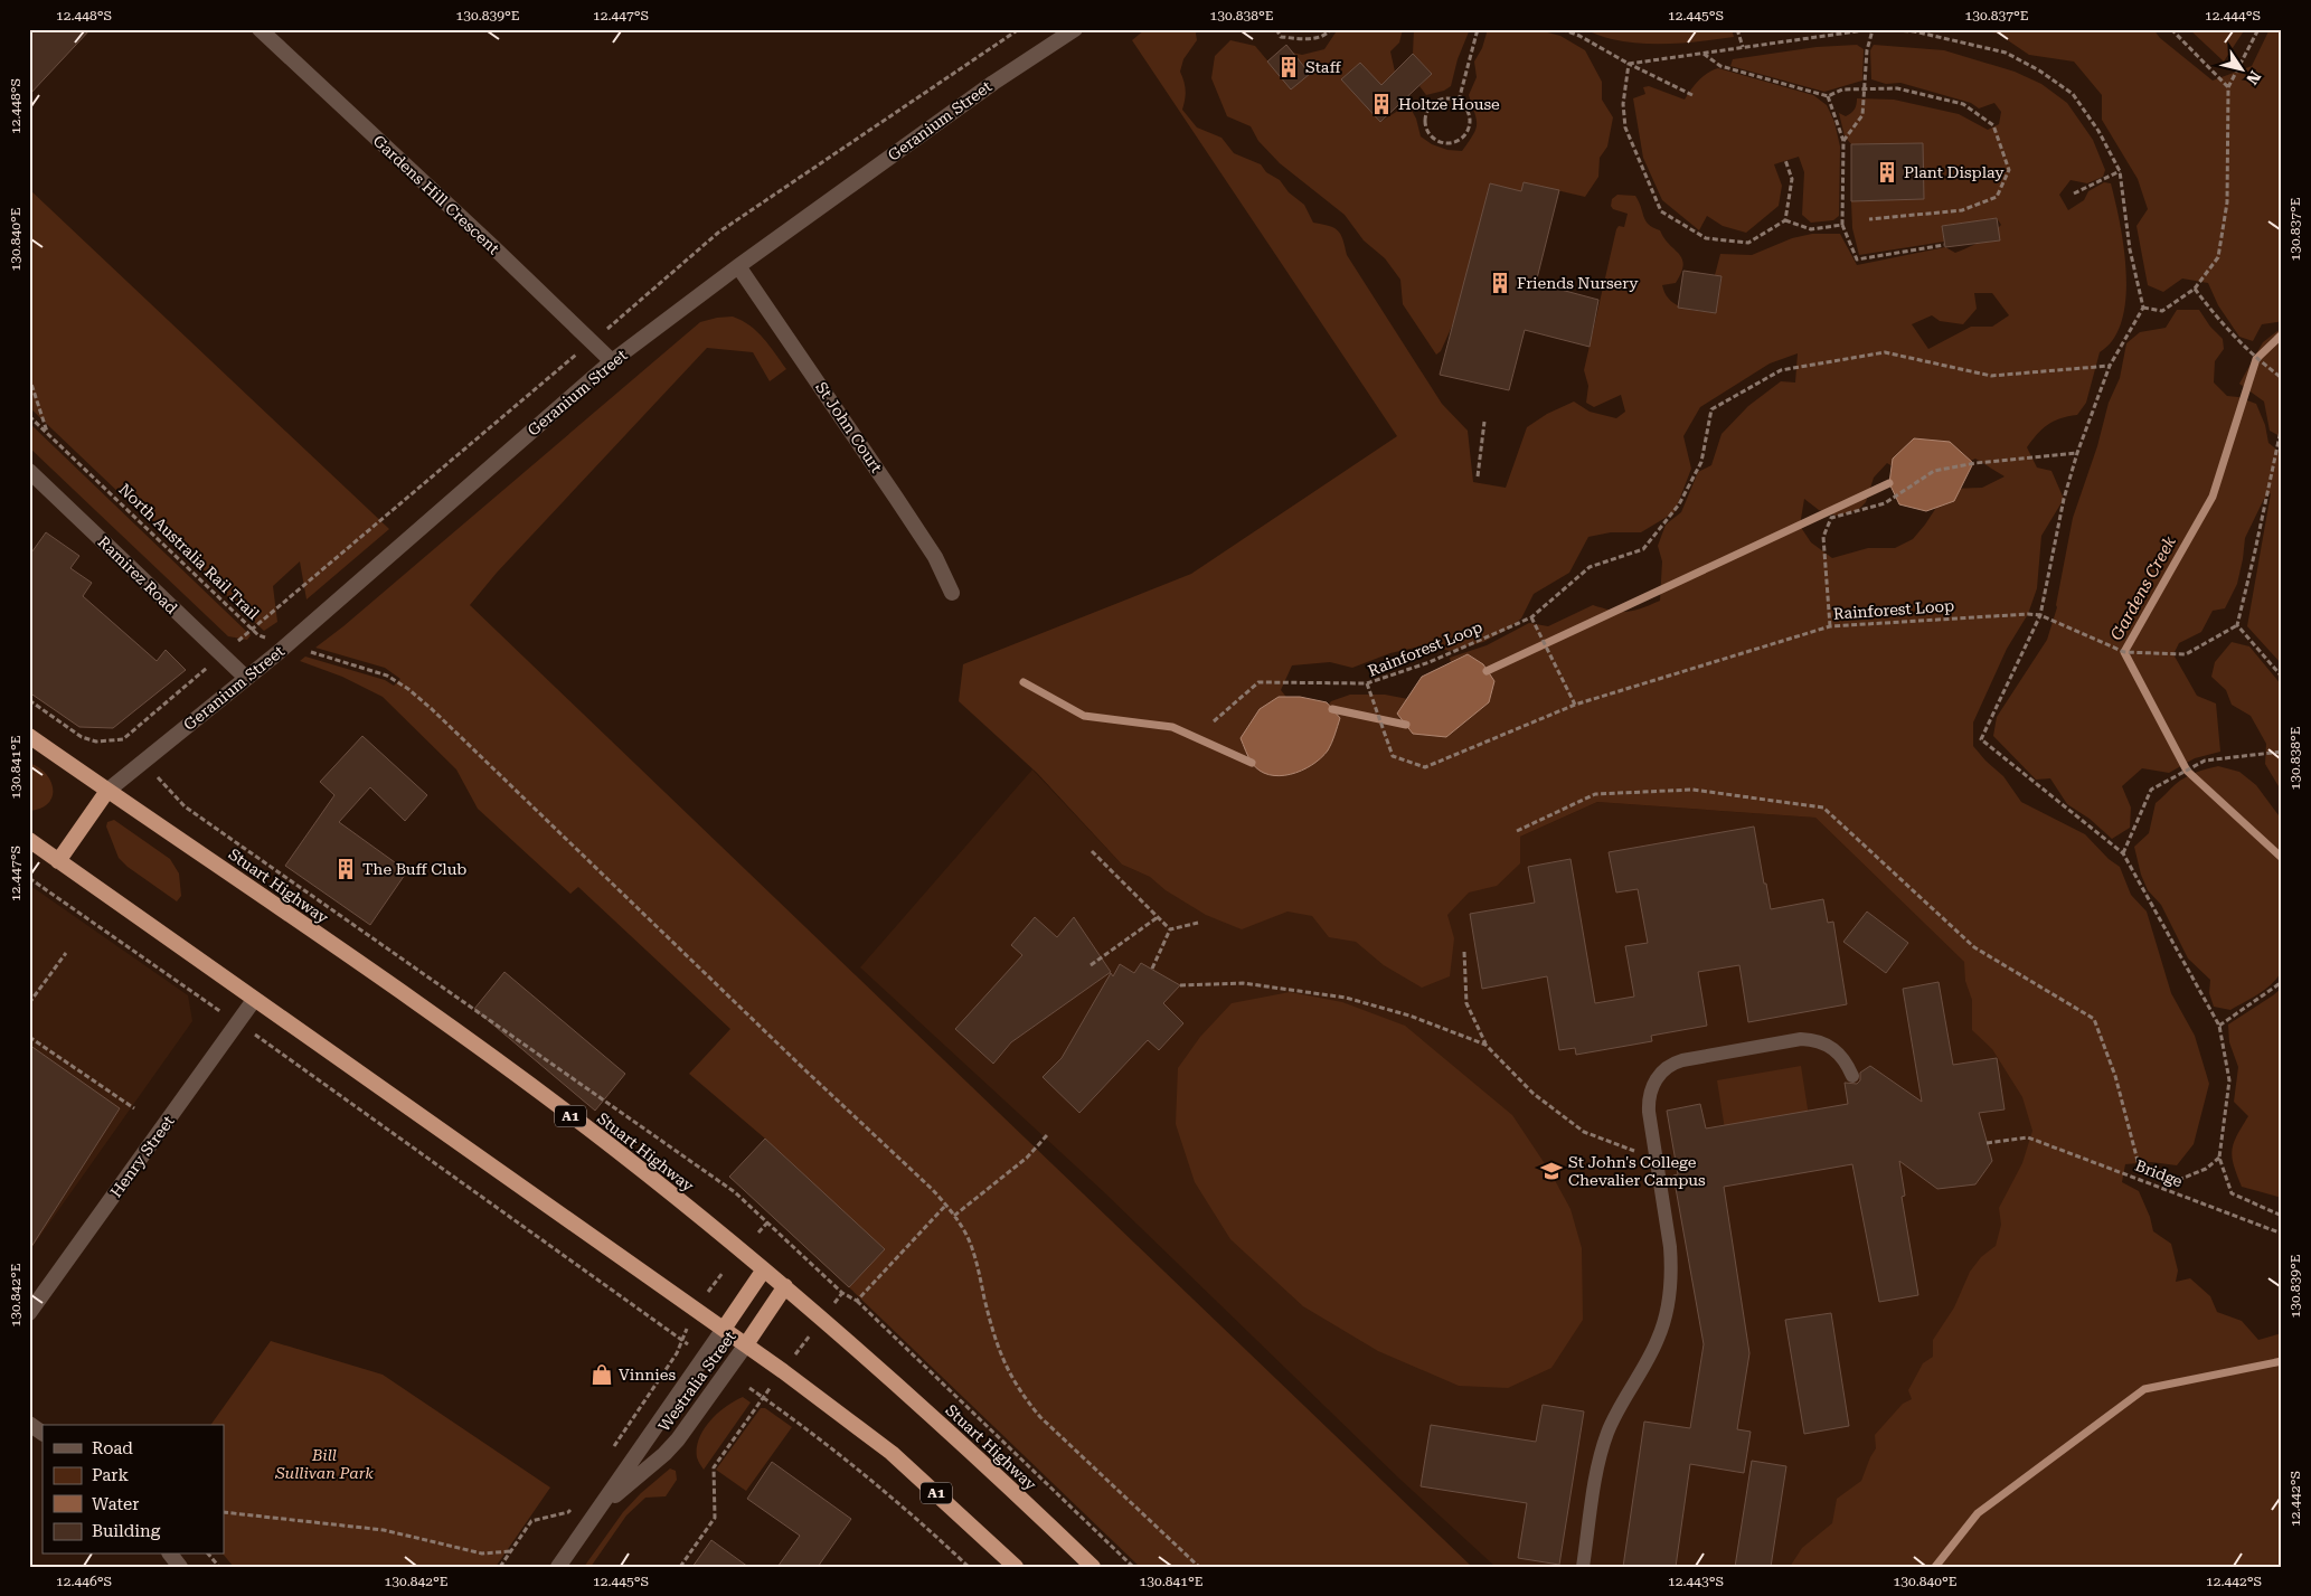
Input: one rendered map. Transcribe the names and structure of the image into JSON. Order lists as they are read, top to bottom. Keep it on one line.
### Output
{"streets":{"highway":["Stuart Highway","A1","Westralia Street"],"street":["Geranium Street","Gardens Hill Crescent","St John Court","Ramirez Road","Henry Street"],"path":["North Australia Rail Trail","Rainforest Loop","Bridge"]},"crossings":[["Geranium Street","Gardens Hill Crescent"],["Geranium Street","St John Court"],["Geranium Street","North Australia Rail Trail"],["Geranium Street","Ramirez Road"],["Geranium Street","Stuart Highway"],["Stuart Highway","Westralia Street"],["A1","Henry Street"],["A1","Westralia Street"]],"water":["Gardens Creek"],"parks":["Bill Sullivan Park"],"places":{"building":["Staff","Holtze House","Plant Display","Friends Nursery","The Buff Club"],"school or university":["St John's College Chevalier Campus"],"shop":["Vinnies"]},"legend":["Road","Park","Water","Building"],"north":"bottom right","coordinates":["12.448°S","130.839°E","12.447°S","130.838°E","12.445°S","130.837°E","12.444°S","130.840°E","130.841°E","130.842°E","12.442°S","12.446°S","12.443°S"]}
